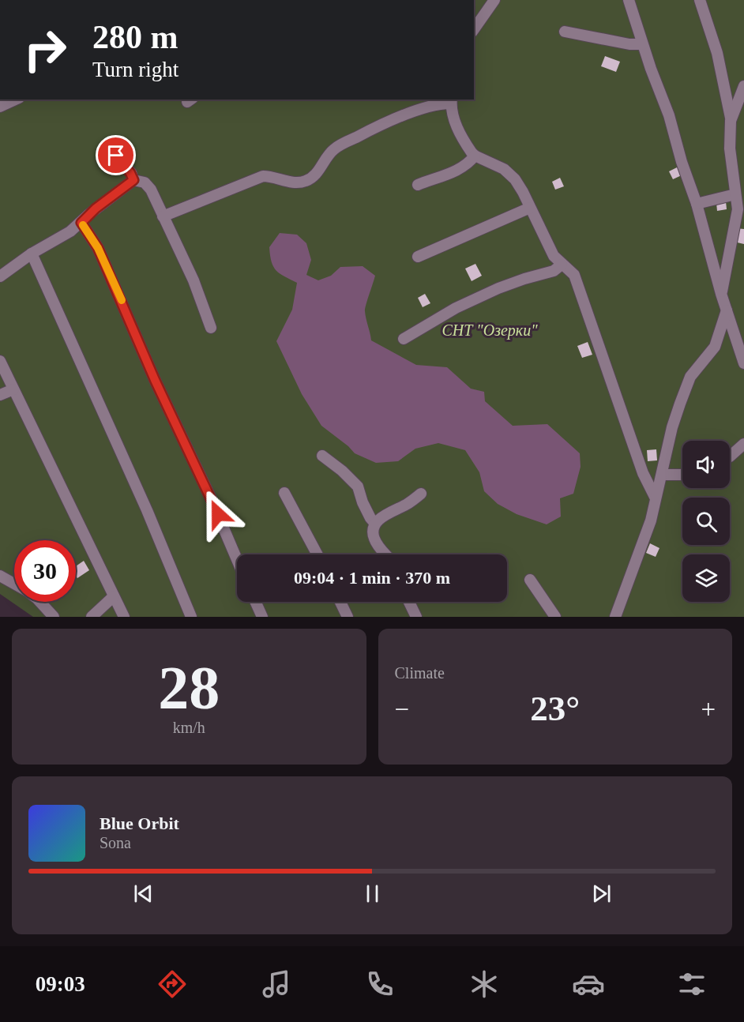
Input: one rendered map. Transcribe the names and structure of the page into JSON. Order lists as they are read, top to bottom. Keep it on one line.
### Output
{"parks":["СНТ \"Озерки\""],"page":{"turn":["280 m","Turn right"],"limit":"30","trip":"09:04 · 1 min · 370 m","tile":[["28","km/h"],"Climate"],"heat":["−","23°","+"],"song":["Blue Orbit","Sona"],"tabs":"09:03"}}
